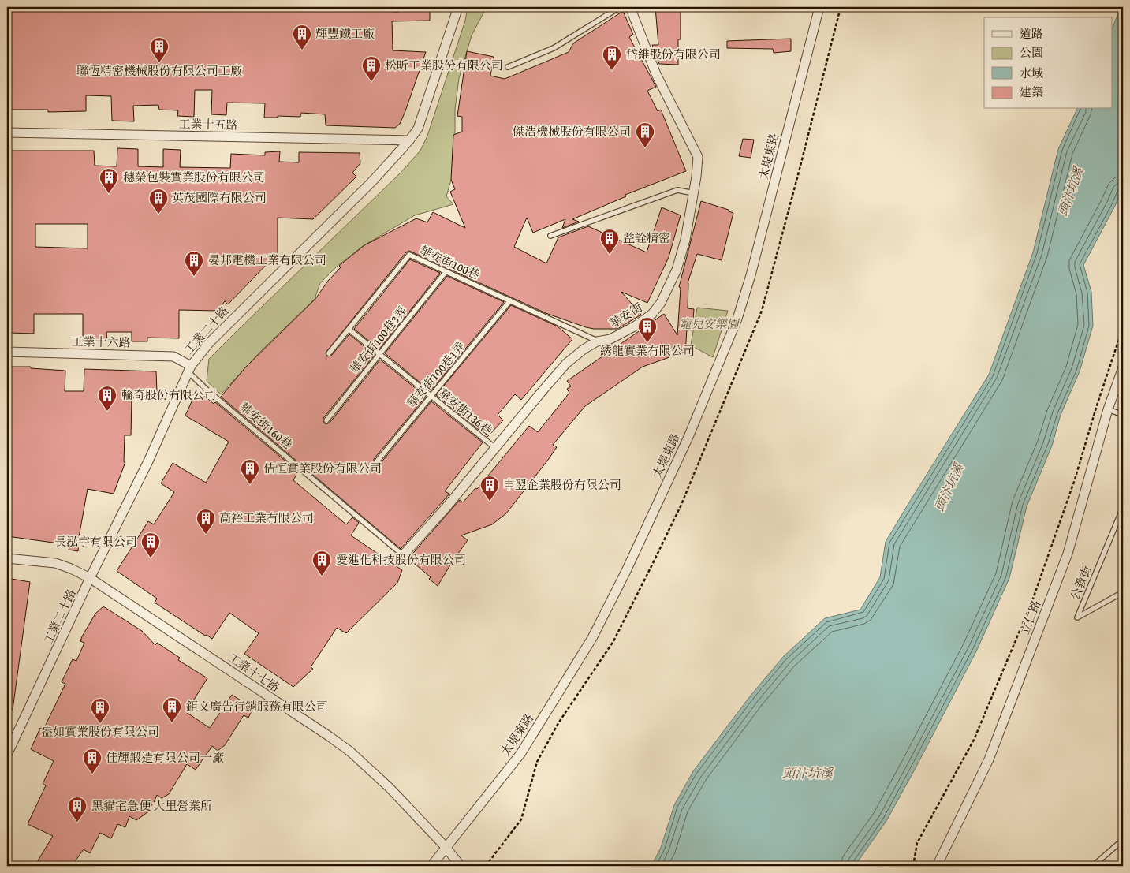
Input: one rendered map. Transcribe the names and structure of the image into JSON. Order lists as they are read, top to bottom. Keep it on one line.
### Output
{"streets":{"street":["工業十五路","太堤東路","華安街","工業二十路","工業十六路","立仁路","工業十七路"],"lane":["華安街100巷","華安街100巷3弄","華安街100巷1弄","華安街136巷","華安街160巷","公教街"]},"crossings":[["工業十五路","工業二十路"],["太堤東路","工業十七路"],["華安街100巷","華安街"],["華安街100巷","華安街100巷3弄"],["華安街100巷","華安街100巷1弄"],["華安街100巷","華安街136巷"],["華安街","華安街136巷"],["華安街","華安街160巷"],["工業二十路","工業十六路"],["工業二十路","華安街160巷"],["工業二十路","工業十七路"],["華安街100巷3弄","華安街136巷"],["工業十六路","華安街160巷"],["華安街100巷1弄","華安街136巷"]],"water":["頭汴坑溪"],"parks":["寵兒安樂園"],"places":{"building":["輝豐鐵工廠","聯恆精密機械股份有限公司工廠","岱維股份有限公司","松昕工業股份有限公司","傑浩機械股份有限公司","穗榮包裝實業股份有限公司","英茂國際有限公司","益詮精密","晏邦電機工業有限公司","綉龍實業有限公司","輪奇股份有限公司","佶恒實業股份有限公司","申翌企業股份有限公司","高裕工業有限公司","長泓宇有限公司","愛進化科技股份有限公司","鉅文廣告行銷服務有限公司","盎如實業股份有限公司","佳輝鍛造有限公司一廠","黑貓宅急便 大里營業所"]},"legend":["道路","公園","水域","建築"]}
